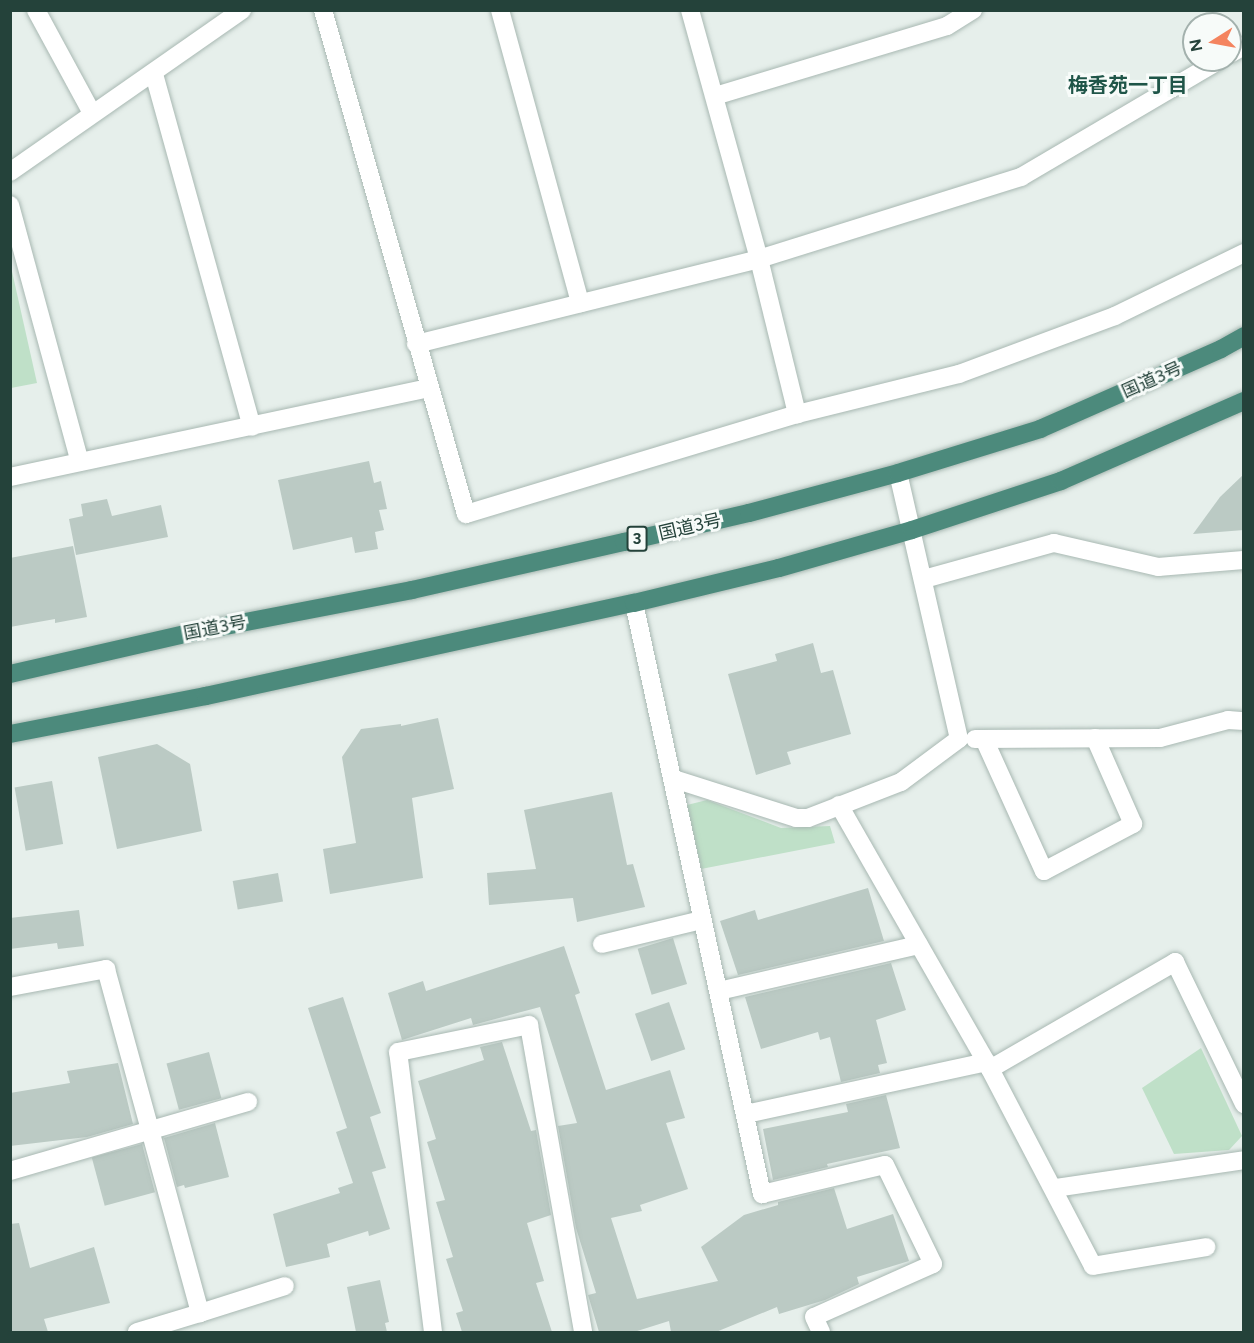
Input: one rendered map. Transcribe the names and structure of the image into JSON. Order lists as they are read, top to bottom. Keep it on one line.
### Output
{"streets":{"highway":["国道3号","3"]},"districts":["梅香苑一丁目"],"north":"left"}
